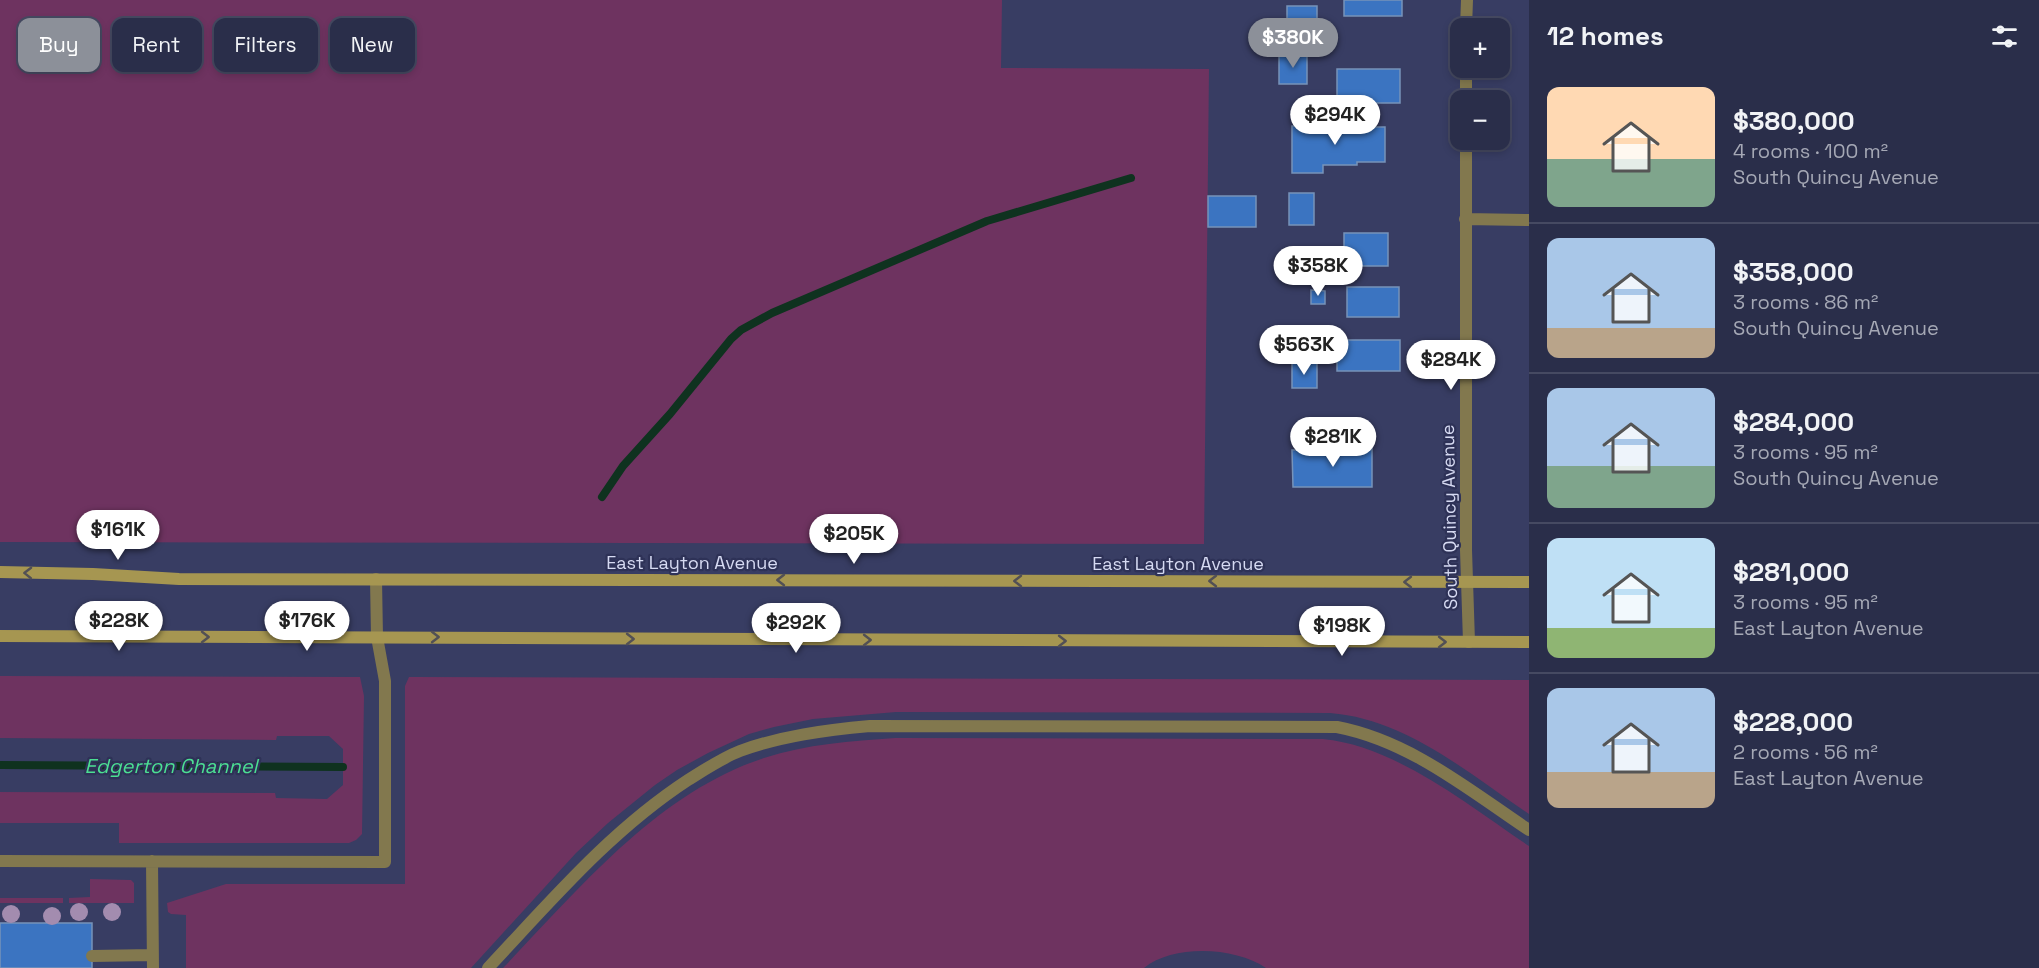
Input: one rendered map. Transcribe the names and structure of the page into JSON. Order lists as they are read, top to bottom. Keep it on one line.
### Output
{"streets":{"main road":["East Layton Avenue"],"street":["South Quincy Avenue"]},"crossings":[["South Quincy Avenue","East Layton Avenue"]],"water":["Edgerton Channel"],"page":{"heading":"12 homes","map_buttons":["+","−"],"price":["$380K","$294K","$358K","$563K","$284K","$281K","$161K","$205K","$228K","$176K","$292K","$198K"],"chip":["Buy","Rent","Filters","New"],"list":[{"name":"$380,000","note":"4 rooms · 100 m² · South Quincy Avenue"},{"name":"$358,000","note":"3 rooms · 86 m² · South Quincy Avenue"},{"name":"$284,000","note":"3 rooms · 95 m² · South Quincy Avenue"},{"name":"$281,000","note":"3 rooms · 95 m² · East Layton Avenue"},{"name":"$228,000","note":"2 rooms · 56 m² · East Layton Avenue"}]}}
